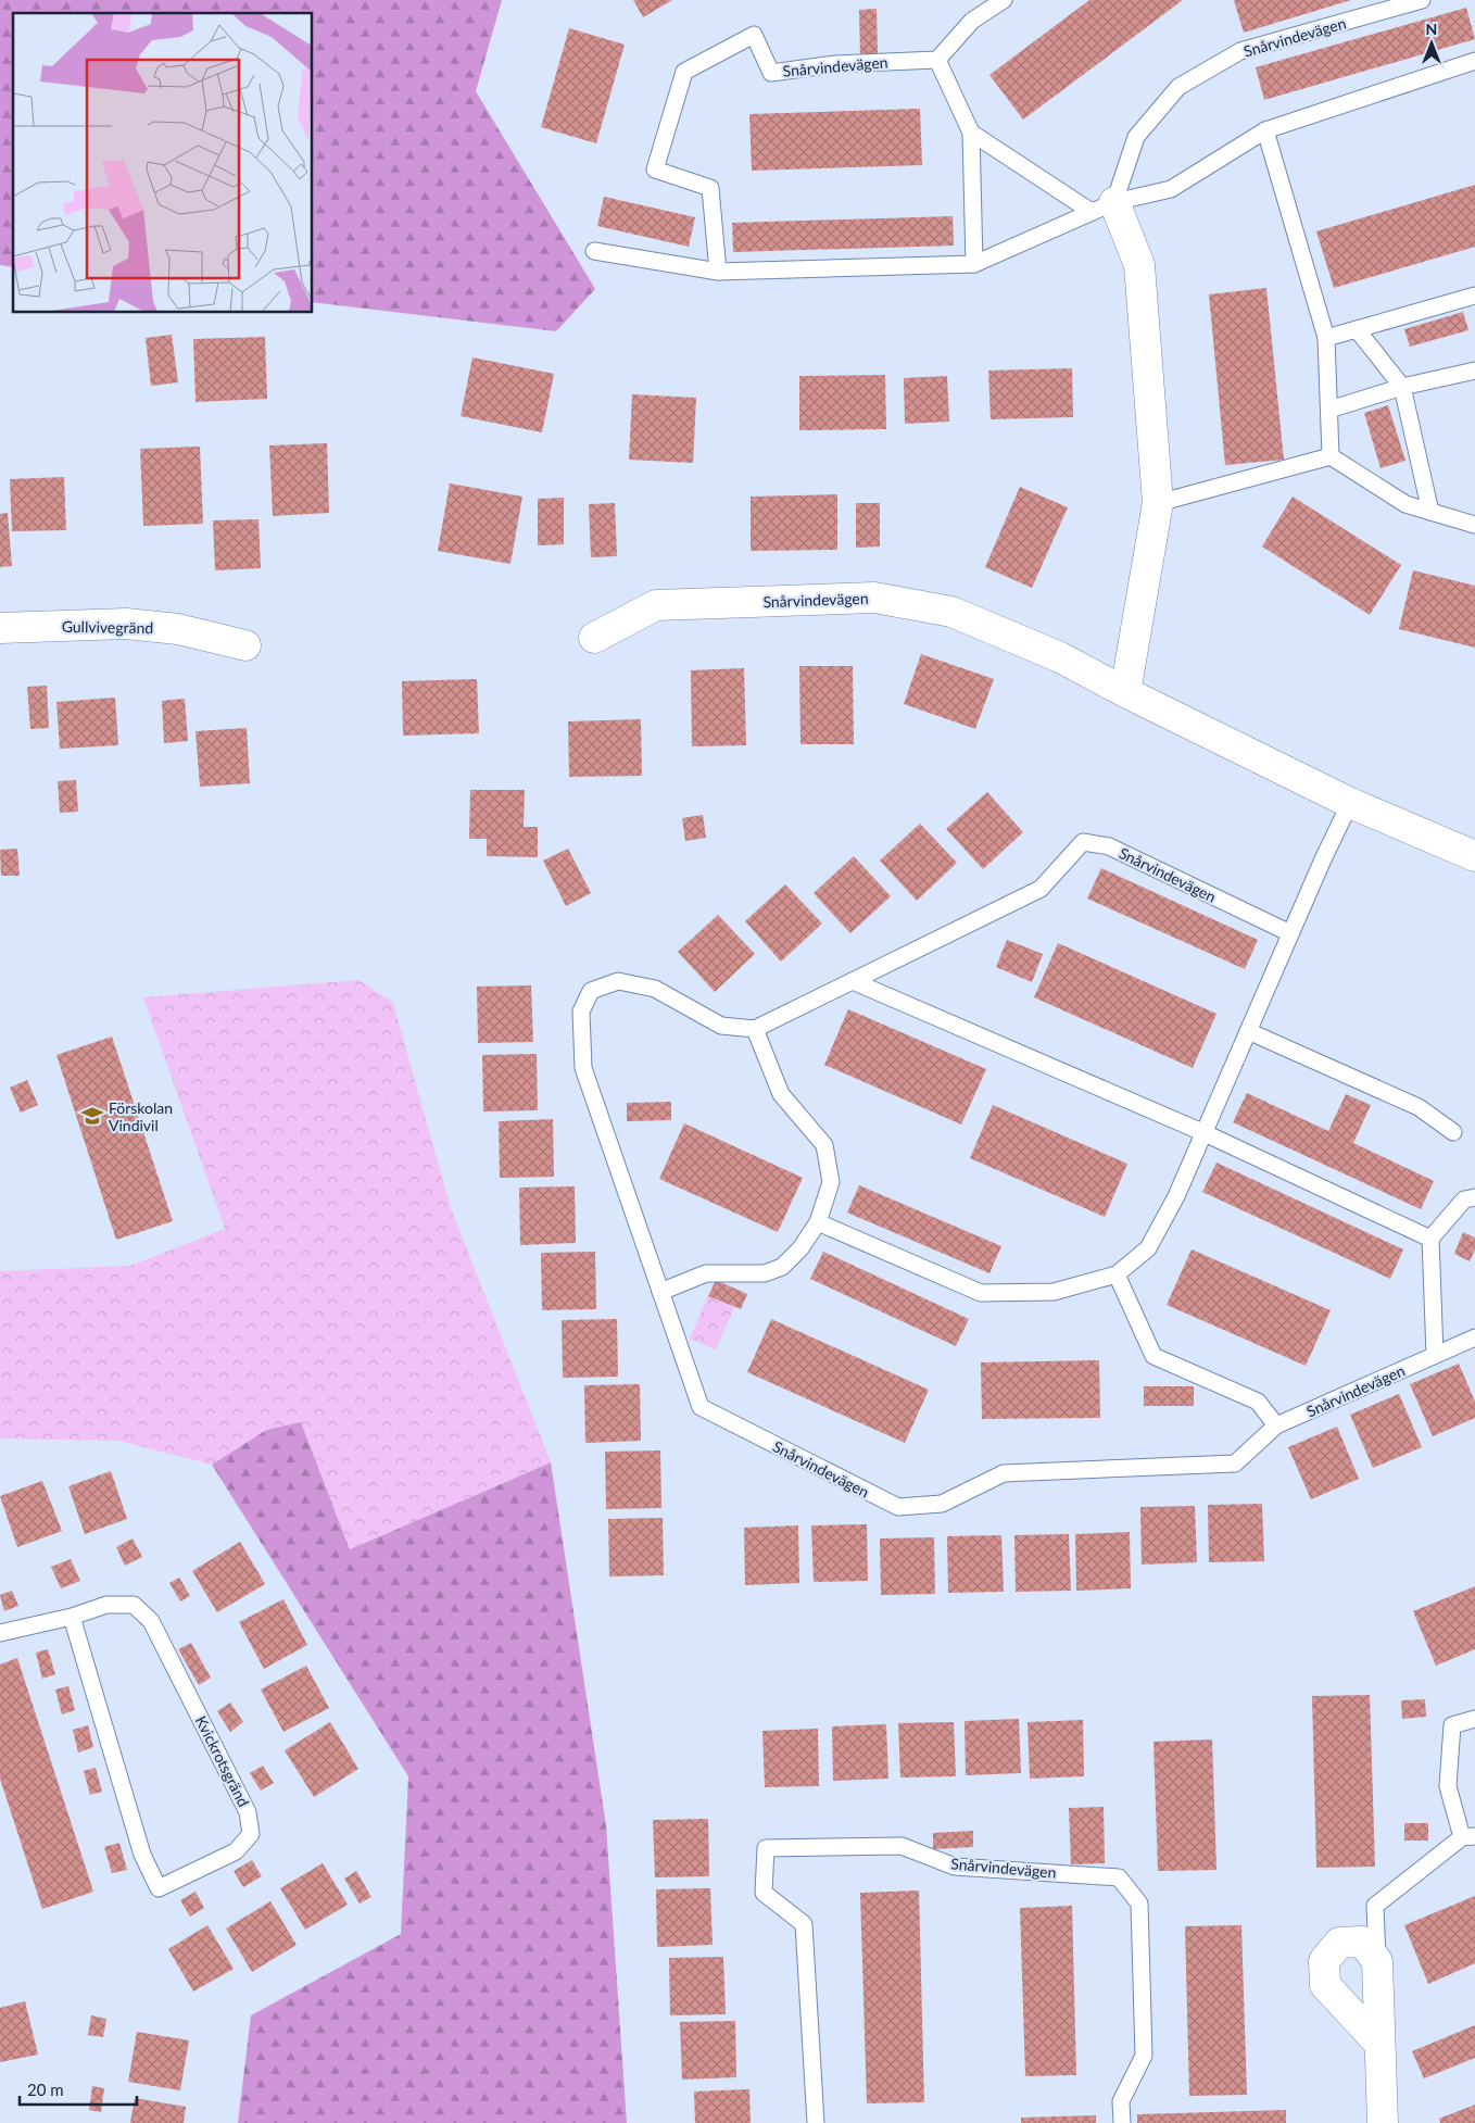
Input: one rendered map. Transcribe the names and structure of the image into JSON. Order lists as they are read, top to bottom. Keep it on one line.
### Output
{"streets":{"street":["Snårvindevägen","Gullvivegränd"],"lane":["Kvickrotsgränd"]},"places":{"school or university":["Förskolan Vindivil"]},"scale_bar":"20 m","north":"top"}
